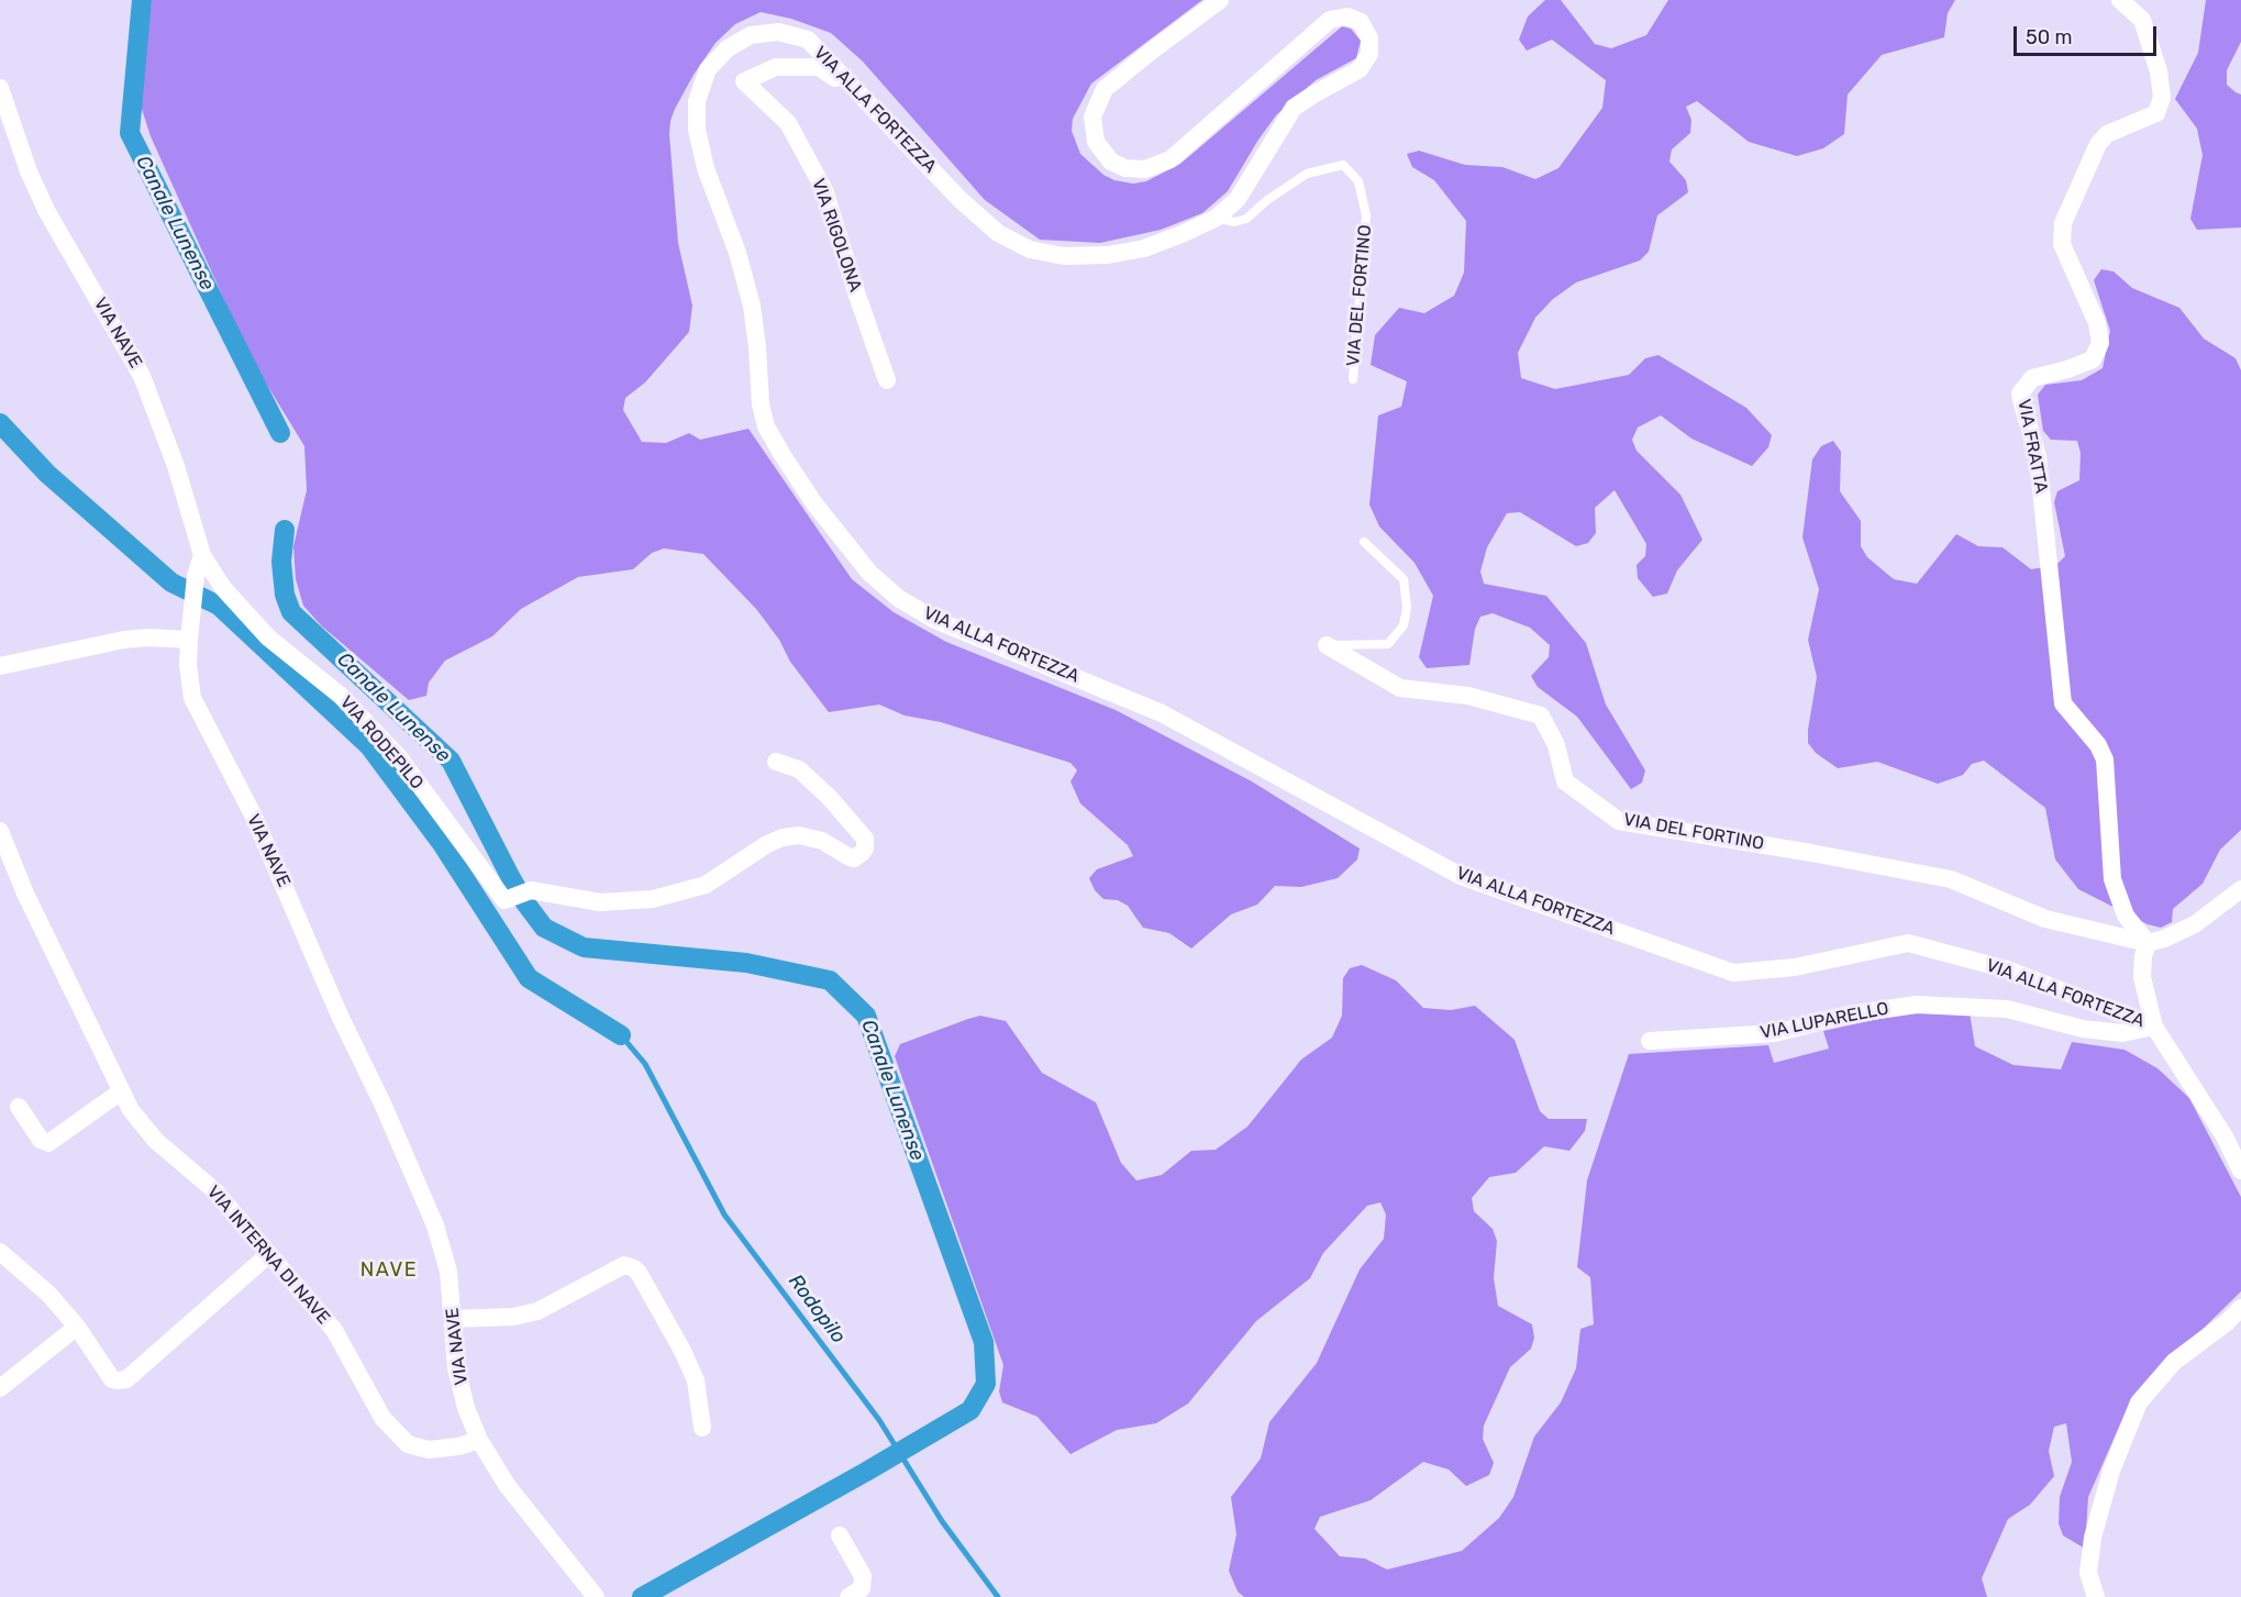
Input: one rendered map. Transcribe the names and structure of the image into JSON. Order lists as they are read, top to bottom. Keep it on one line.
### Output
{"streets":{"street":["VIA ALLA FORTEZZA","VIA RIGOLONA","VIA DEL FORTINO","VIA NAVE","VIA FRATTA","VIA RODEPILO","VIA LUPARELLO","VIA INTERNA DI NAVE"]},"crossings":[["VIA ALLA FORTEZZA","VIA RIGOLONA"],["VIA ALLA FORTEZZA","VIA DEL FORTINO"],["VIA ALLA FORTEZZA","VIA LUPARELLO"],["VIA DEL FORTINO","VIA FRATTA"],["VIA NAVE","VIA RODEPILO"],["VIA NAVE","VIA INTERNA DI NAVE"]],"districts":["NAVE"],"water":["Canale Lunense","Rodopilo"],"scale_bar":"50 m"}
